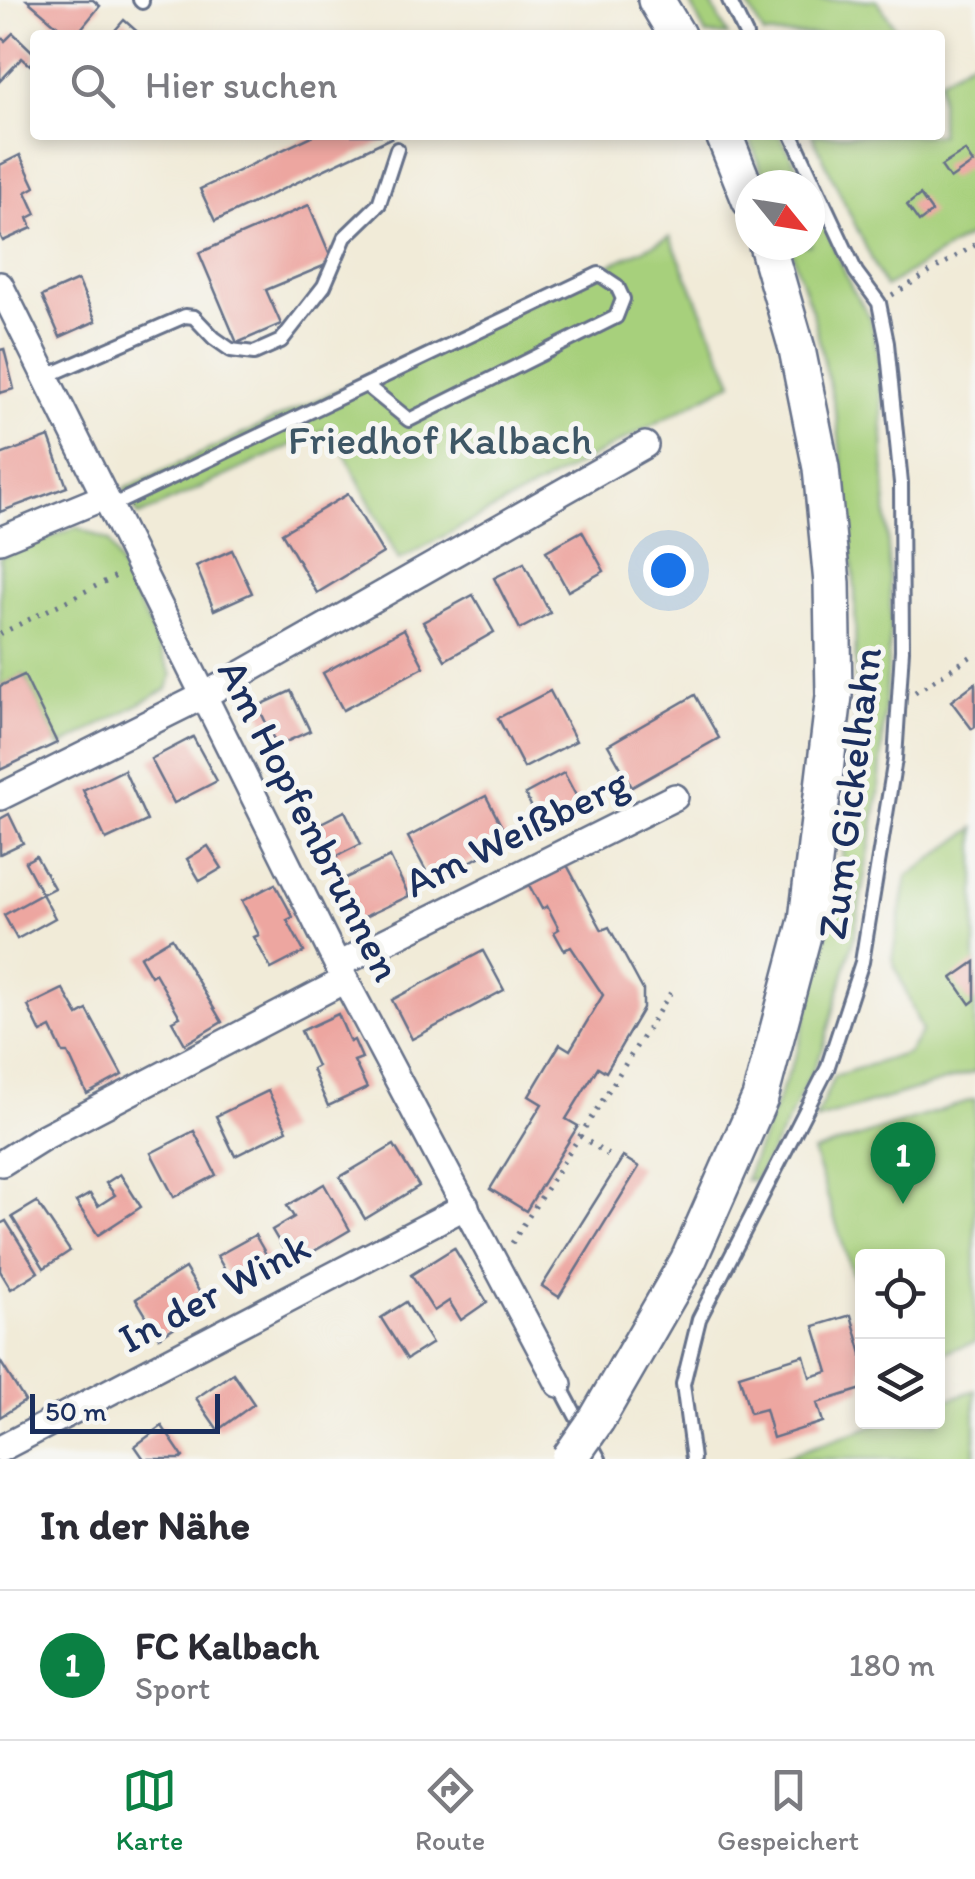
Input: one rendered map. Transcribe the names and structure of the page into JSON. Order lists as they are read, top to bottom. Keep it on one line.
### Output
{"streets":{"street":["Am Hopfenbrunnen","Am Weißberg","In der Wink"],"lane":["Zum Gickelhahn"]},"crossings":[["Am Hopfenbrunnen","Am Weißberg"],["Am Hopfenbrunnen","In der Wink"]],"parks":["Friedhof Kalbach"],"scale_bar":"50 m","north":"bottom right","page":{"search":"Hier suchen","pins":"1","scale":"50 m","heading":"In der Nähe","list":[{"mark":"1","name":"FC Kalbach","note":"Sport","value":"180 m"}],"nav":["Karte","Route","Gespeichert"]}}
